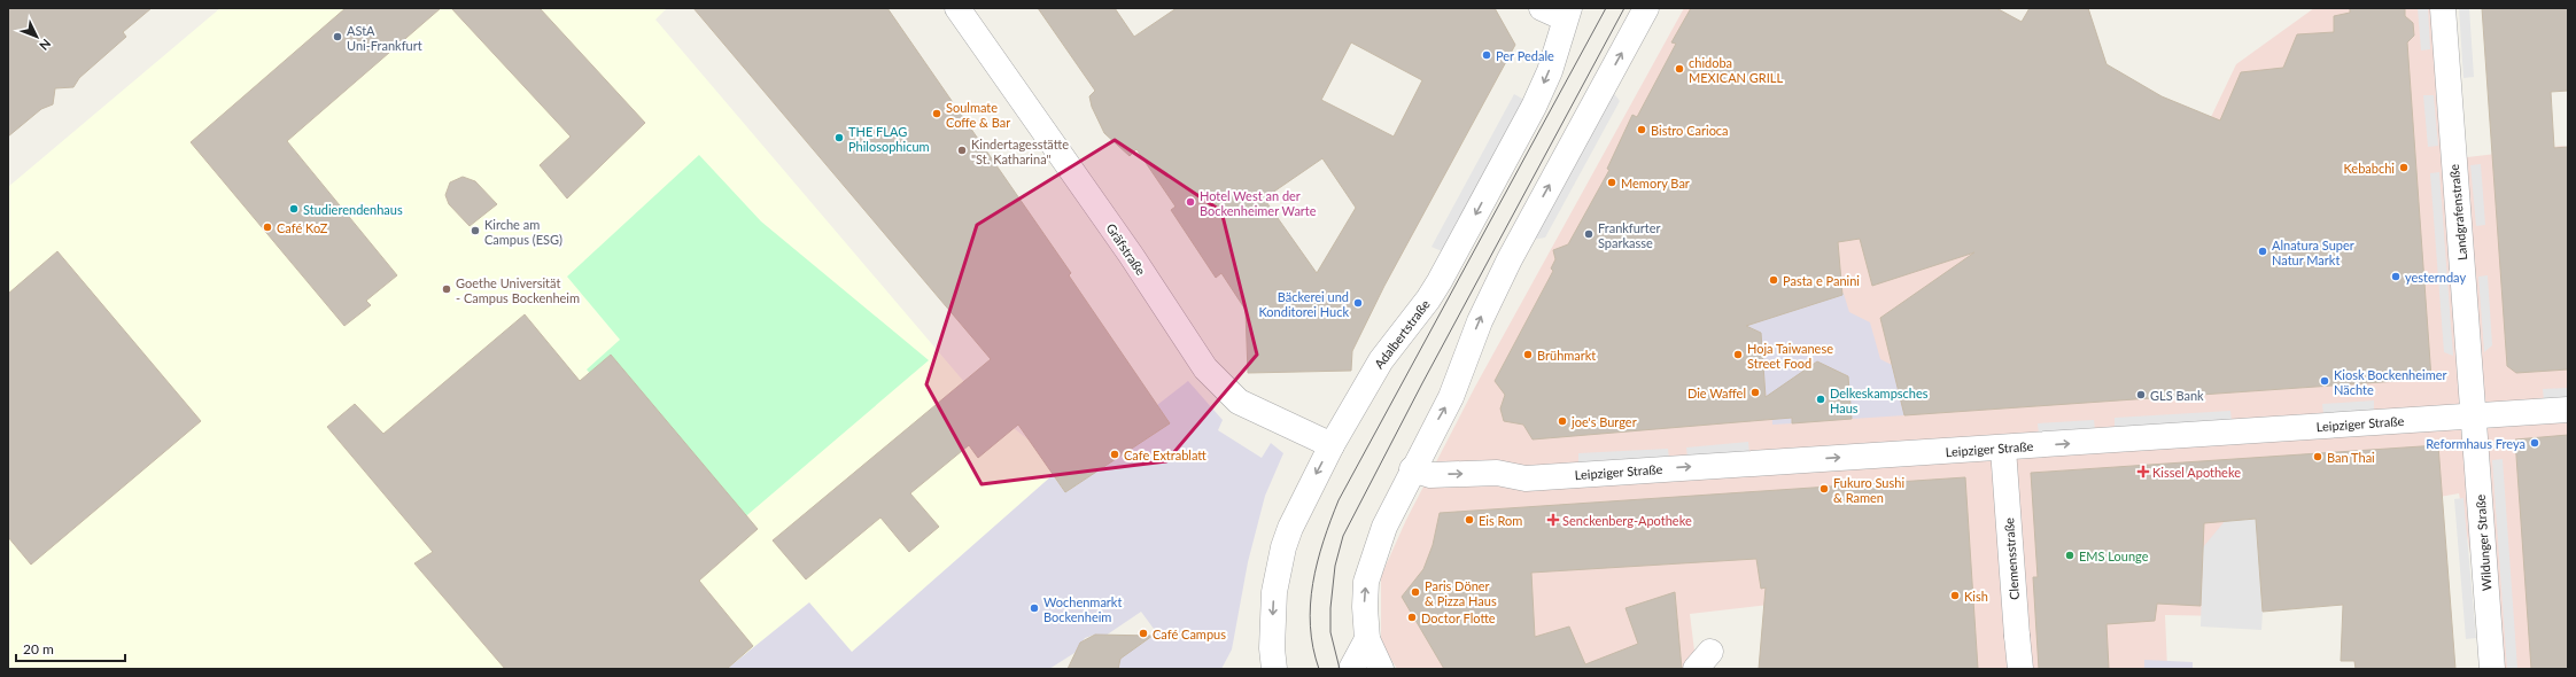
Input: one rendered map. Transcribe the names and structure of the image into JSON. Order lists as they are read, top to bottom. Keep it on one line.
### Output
{"streets":{"street":["Landgrafenstraße","Gräfstraße","Adalbertstraße","Leipziger Straße","Wildunger Straße","Clemensstraße"]},"crossings":[["Landgrafenstraße","Leipziger Straße"],["Landgrafenstraße","Wildunger Straße"],["Gräfstraße","Adalbertstraße"],["Leipziger Straße","Wildunger Straße"],["Leipziger Straße","Clemensstraße"]],"one_way":["Leipziger Straße"],"places":{"other":["AStA Uni-Frankfurt","Per Pedale","chidoba MEXICAN GRILL","Soulmate Coffe & Bar","Bistro Carioca","THE FLAG Philosophicum","Kindertagesstätte \"St. Katharina\"","Kebabchi","Memory Bar","Hotel West an der Bockenheimer Warte","Studierendenhaus","Café KoZ","Kirche am Campus (ESG)","Frankfurter Sparkasse","Alnatura Super Natur Markt","yesternday","Pasta e Panini","Goethe Universität - Campus Bockenheim","Bäckerei und Konditorei Huck","Brühmarkt","Hoja Taiwanese Street Food","Kiosk Bockenheimer Nächte","Die Waffel","GLS Bank","Delkeskampsches Haus","joe's Burger","Reformhaus Freya","Cafe Extrablatt","Ban Thai","Fukuro Sushi & Ramen","Eis Rom","EMS Lounge","Paris Döner & Pizza Haus","Kish","Wochenmarkt Bockenheim","Doctor Flotte","Café Campus"],"health":["Kissel Apotheke","Senckenberg-Apotheke"]},"scale_bar":"20 m","north":"bottom right"}
